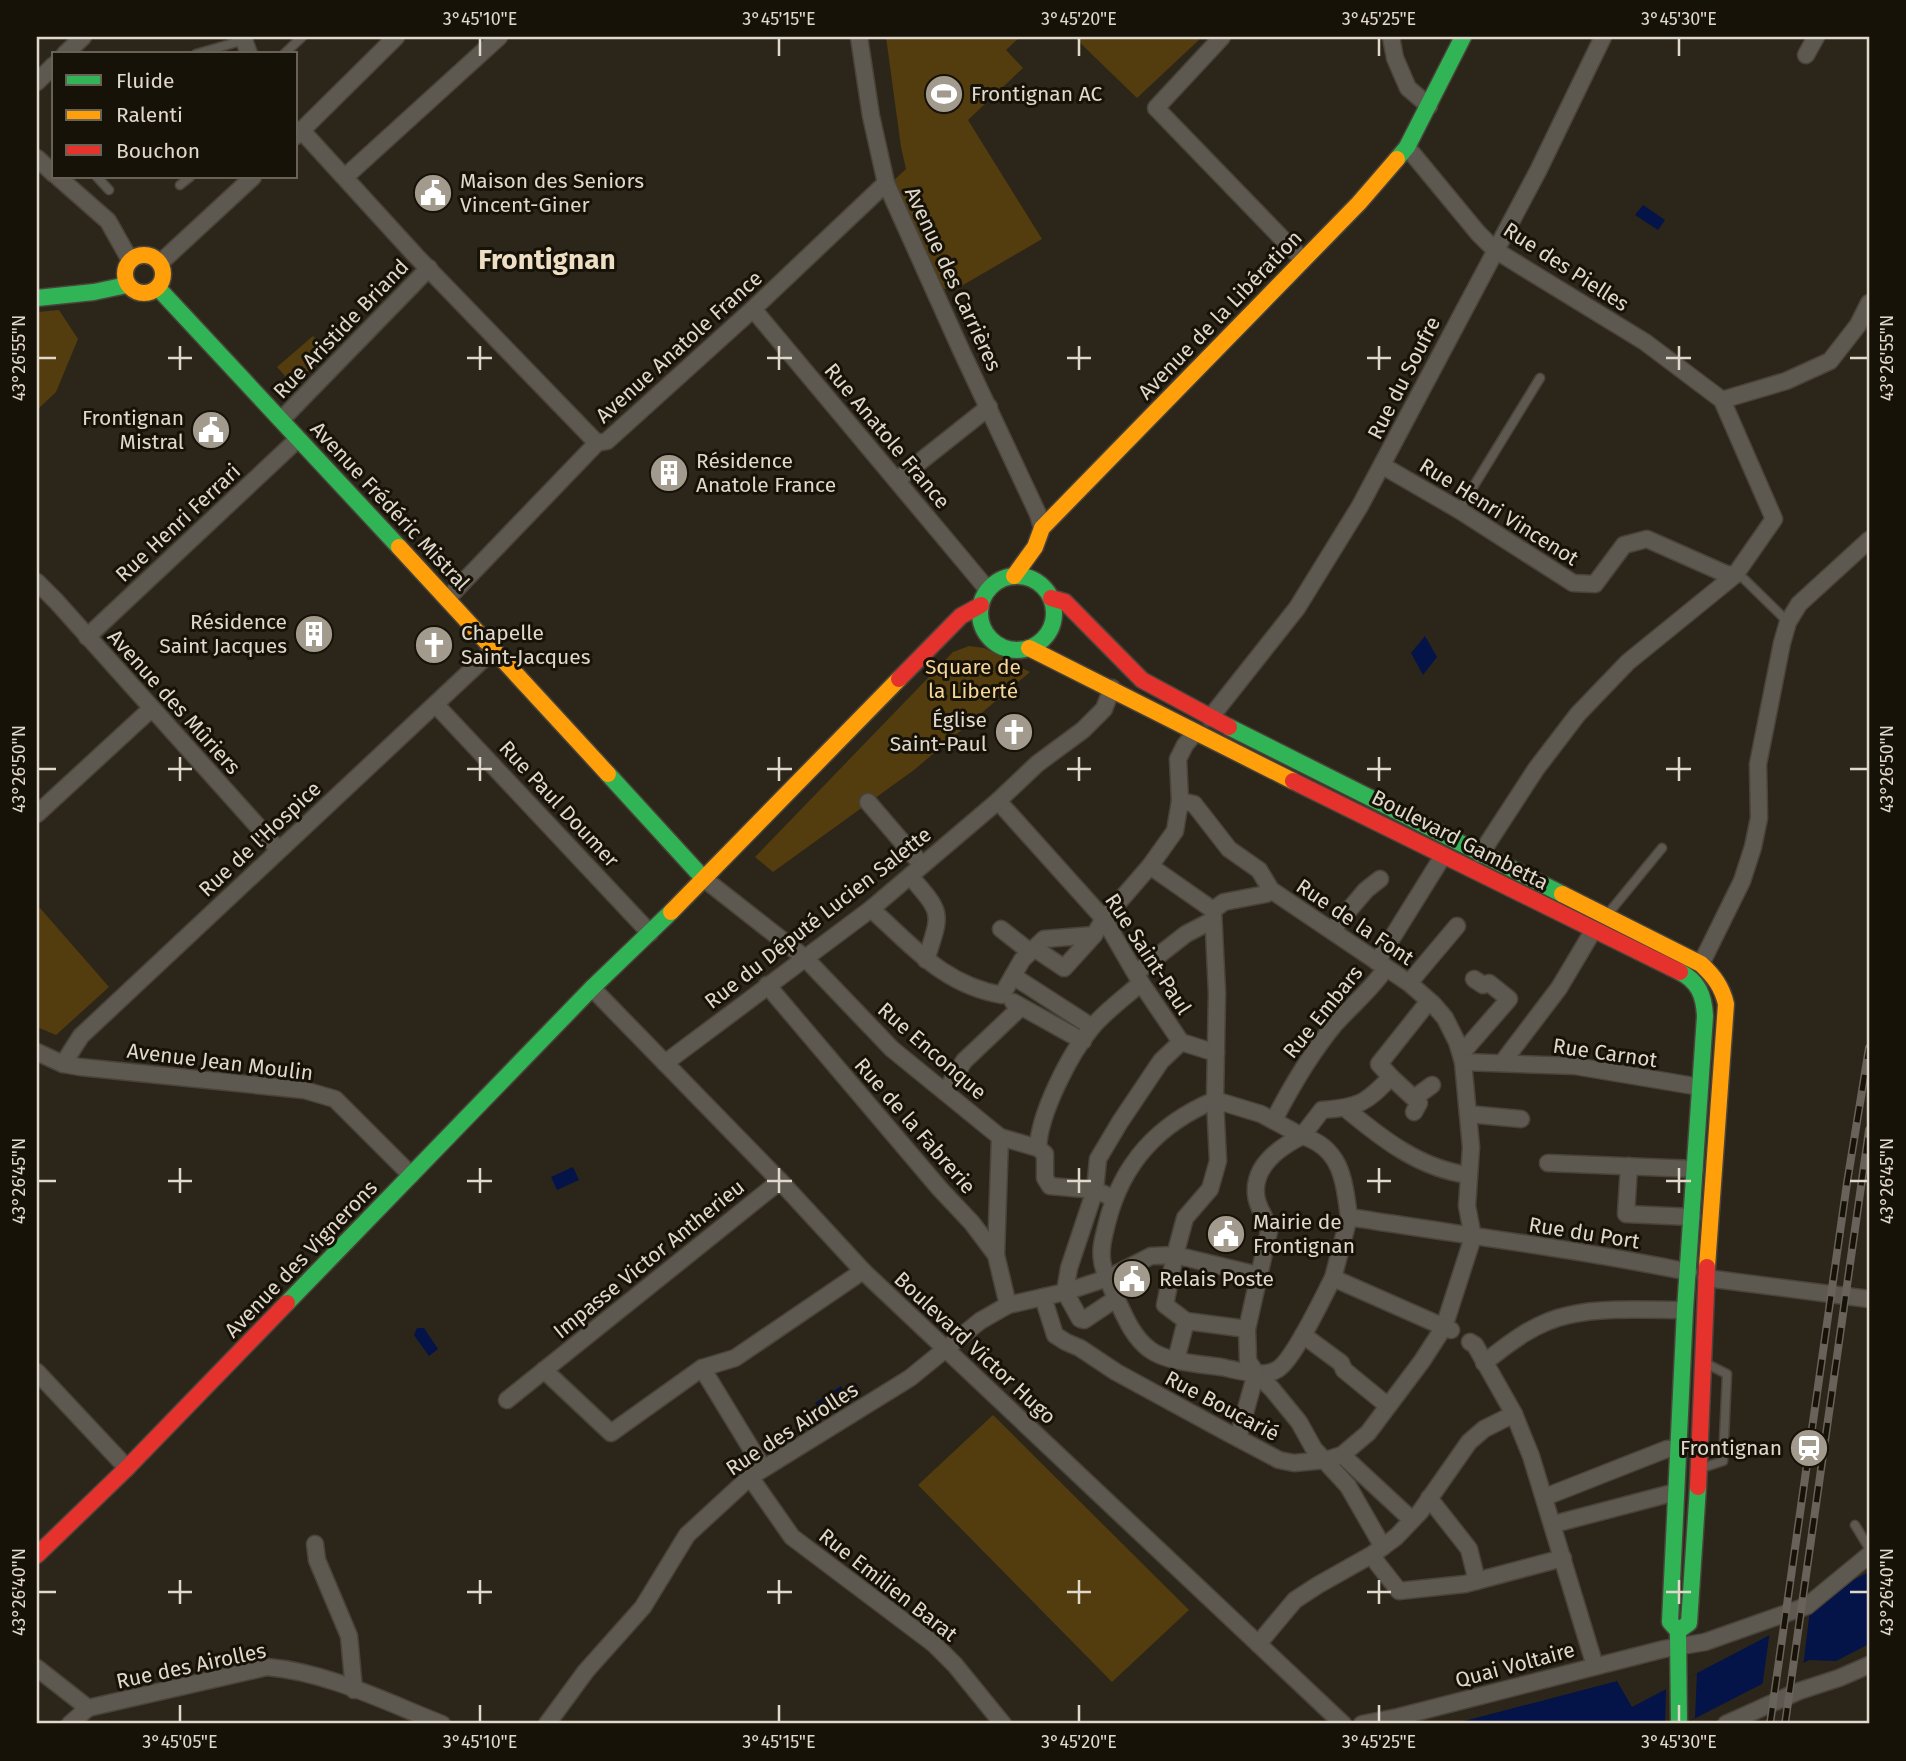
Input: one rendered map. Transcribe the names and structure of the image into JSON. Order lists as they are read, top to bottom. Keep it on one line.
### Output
{"streets":{"main road":["Avenue de la Libération","Avenue Frédéric Mistral","Boulevard Gambetta","Avenue des Vignerons"],"street":["Rue des Pielles","Avenue des Carrières","Rue Aristide Briand","Avenue Anatole France","Rue du Soufre","Rue Anatole France","Rue Henri Vincenot","Rue Henri Ferrari","Avenue des Mûriers","Rue Paul Doumer","Rue de l'Hospice","Rue du Député Lucien Salette","Rue de la Font","Rue Saint-Paul","Rue Embars","Rue Enconque","Rue Carnot","Avenue Jean Moulin","Rue de la Fabrerie","Rue du Port","Impasse Victor Antherieu","Boulevard Victor Hugo","Rue Boucarié","Rue des Airolles","Rue Emilien Barat","Quai Voltaire"]},"crossings":[["Rue des Pielles","Avenue de la Libération"],["Rue des Pielles","Rue du Soufre"],["Avenue des Carrières","Avenue de la Libération"],["Avenue des Carrières","Avenue Anatole France"],["Avenue de la Libération","Rue Anatole France"],["Avenue de la Libération","Boulevard Gambetta"],["Avenue de la Libération","Avenue des Vignerons"],["Rue Aristide Briand","Avenue Anatole France"],["Rue Aristide Briand","Avenue Frédéric Mistral"],["Avenue Anatole France","Rue Anatole France"],["Rue du Soufre","Rue Henri Vincenot"],["Rue du Soufre","Boulevard Gambetta"],["Rue Anatole France","Boulevard Gambetta"],["Rue Anatole France","Avenue des Vignerons"],["Avenue Frédéric Mistral","Rue Henri Ferrari"],["Avenue Frédéric Mistral","Rue de l'Hospice"],["Avenue Frédéric Mistral","Rue Enconque"],["Avenue Frédéric Mistral","Avenue des Vignerons"],["Rue Henri Ferrari","Avenue des Mûriers"],["Avenue des Mûriers","Rue de l'Hospice"],["Rue Paul Doumer","Rue de l'Hospice"],["Rue Paul Doumer","Avenue des Vignerons"],["Rue de l'Hospice","Avenue Jean Moulin"],["Boulevard Gambetta","Rue du Député Lucien Salette"],["Boulevard Gambetta","Rue Embars"],["Boulevard Gambetta","Avenue des Vignerons"],["Rue du Député Lucien Salette","Rue Saint-Paul"],["Rue du Député Lucien Salette","Rue Enconque"],["Rue du Député Lucien Salette","Rue de la Fabrerie"],["Rue du Député Lucien Salette","Boulevard Victor Hugo"],["Rue de la Font","Rue Embars"],["Rue de la Font","Rue Carnot"],["Rue de la Font","Rue du Port"],["Rue de la Font","Rue Boucarié"],["Rue Enconque","Avenue des Vignerons"],["Avenue Jean Moulin","Avenue des Vignerons"],["Rue de la Fabrerie","Rue des Airolles"],["Rue du Port","Rue Boucarié"],["Avenue des Vignerons","Boulevard Victor Hugo"],["Impasse Victor Antherieu","Boulevard Victor Hugo"],["Boulevard Victor Hugo","Rue des Airolles"],["Rue Boucarié","Rue des Airolles"],["Rue des Airolles","Rue Emilien Barat"]],"districts":["Frontignan"],"parks":["Square de la Liberté"],"places":{"sports":["Frontignan AC"],"public building":["Maison des Seniors Vincent-Giner","Frontignan Mistral","Mairie de Frontignan","Relais Poste"],"building":["Résidence Anatole France","Résidence Saint Jacques"],"church":["Chapelle Saint-Jacques","Église Saint-Paul"],"station":["Frontignan"]},"legend":["Fluide","Ralenti","Bouchon"],"coordinates":["3°45'10\"E","3°45'15\"E","3°45'20\"E","3°45'25\"E","3°45'30\"E","43°26'55\"N","43°26'50\"N","43°26'45\"N","43°26'40\"N","3°45'05\"E"]}
